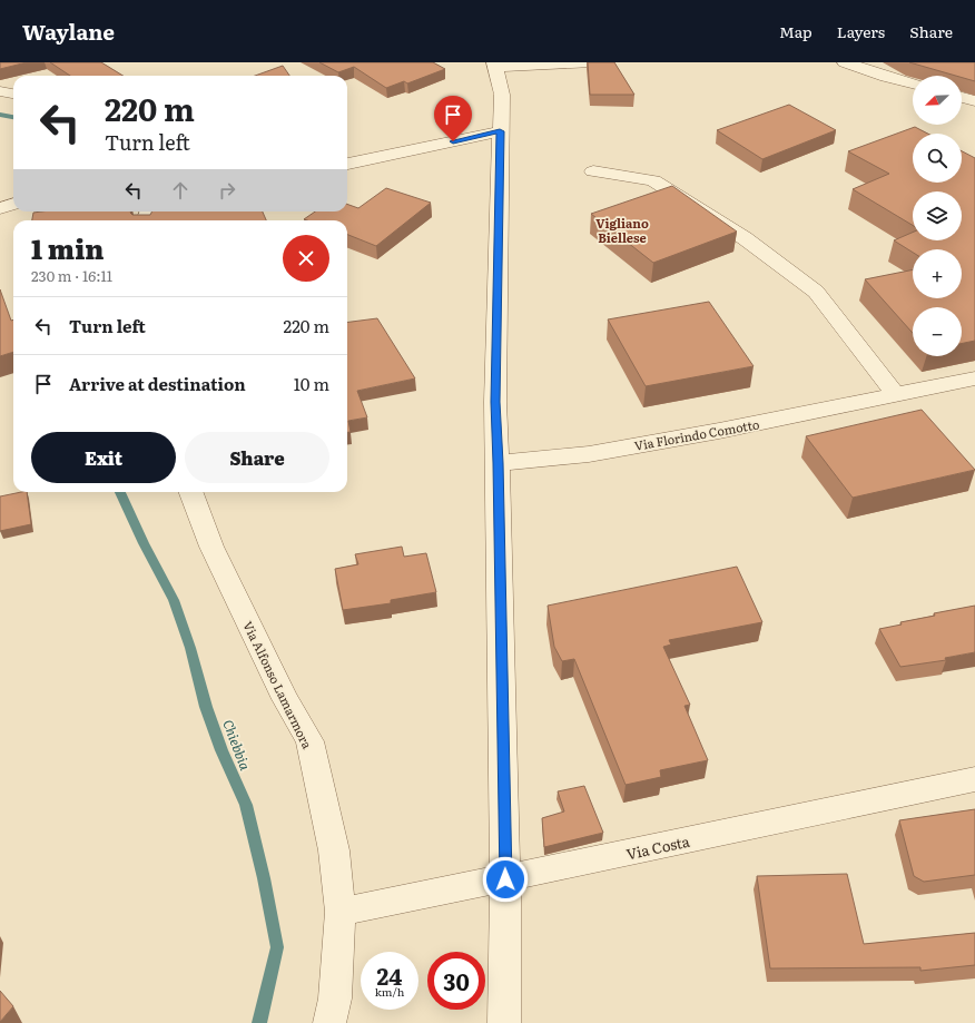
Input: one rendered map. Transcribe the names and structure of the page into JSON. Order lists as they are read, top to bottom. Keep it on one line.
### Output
{"streets":{"street":["Via Florindo Comotto","Via Alfonso Lamarmora","Via Costa"]},"crossings":[["Via Alfonso Lamarmora","Via Costa"]],"districts":["Vigliano Biellese"],"water":["Chiebbia"],"north":"bottom left","page":{"header":"Waylane","nav":["Map","Layers","Share"],"map_buttons":["+","−"],"turn":["220 m","Turn left"],"heading":["1 min","230 m · 16:11"],"list":[{"name":"Turn left","value":"220 m"},{"name":"Arrive at destination","value":"10 m"}],"buttons":["Exit","Share"],"speed":"24 km/h","limit":"30"}}
